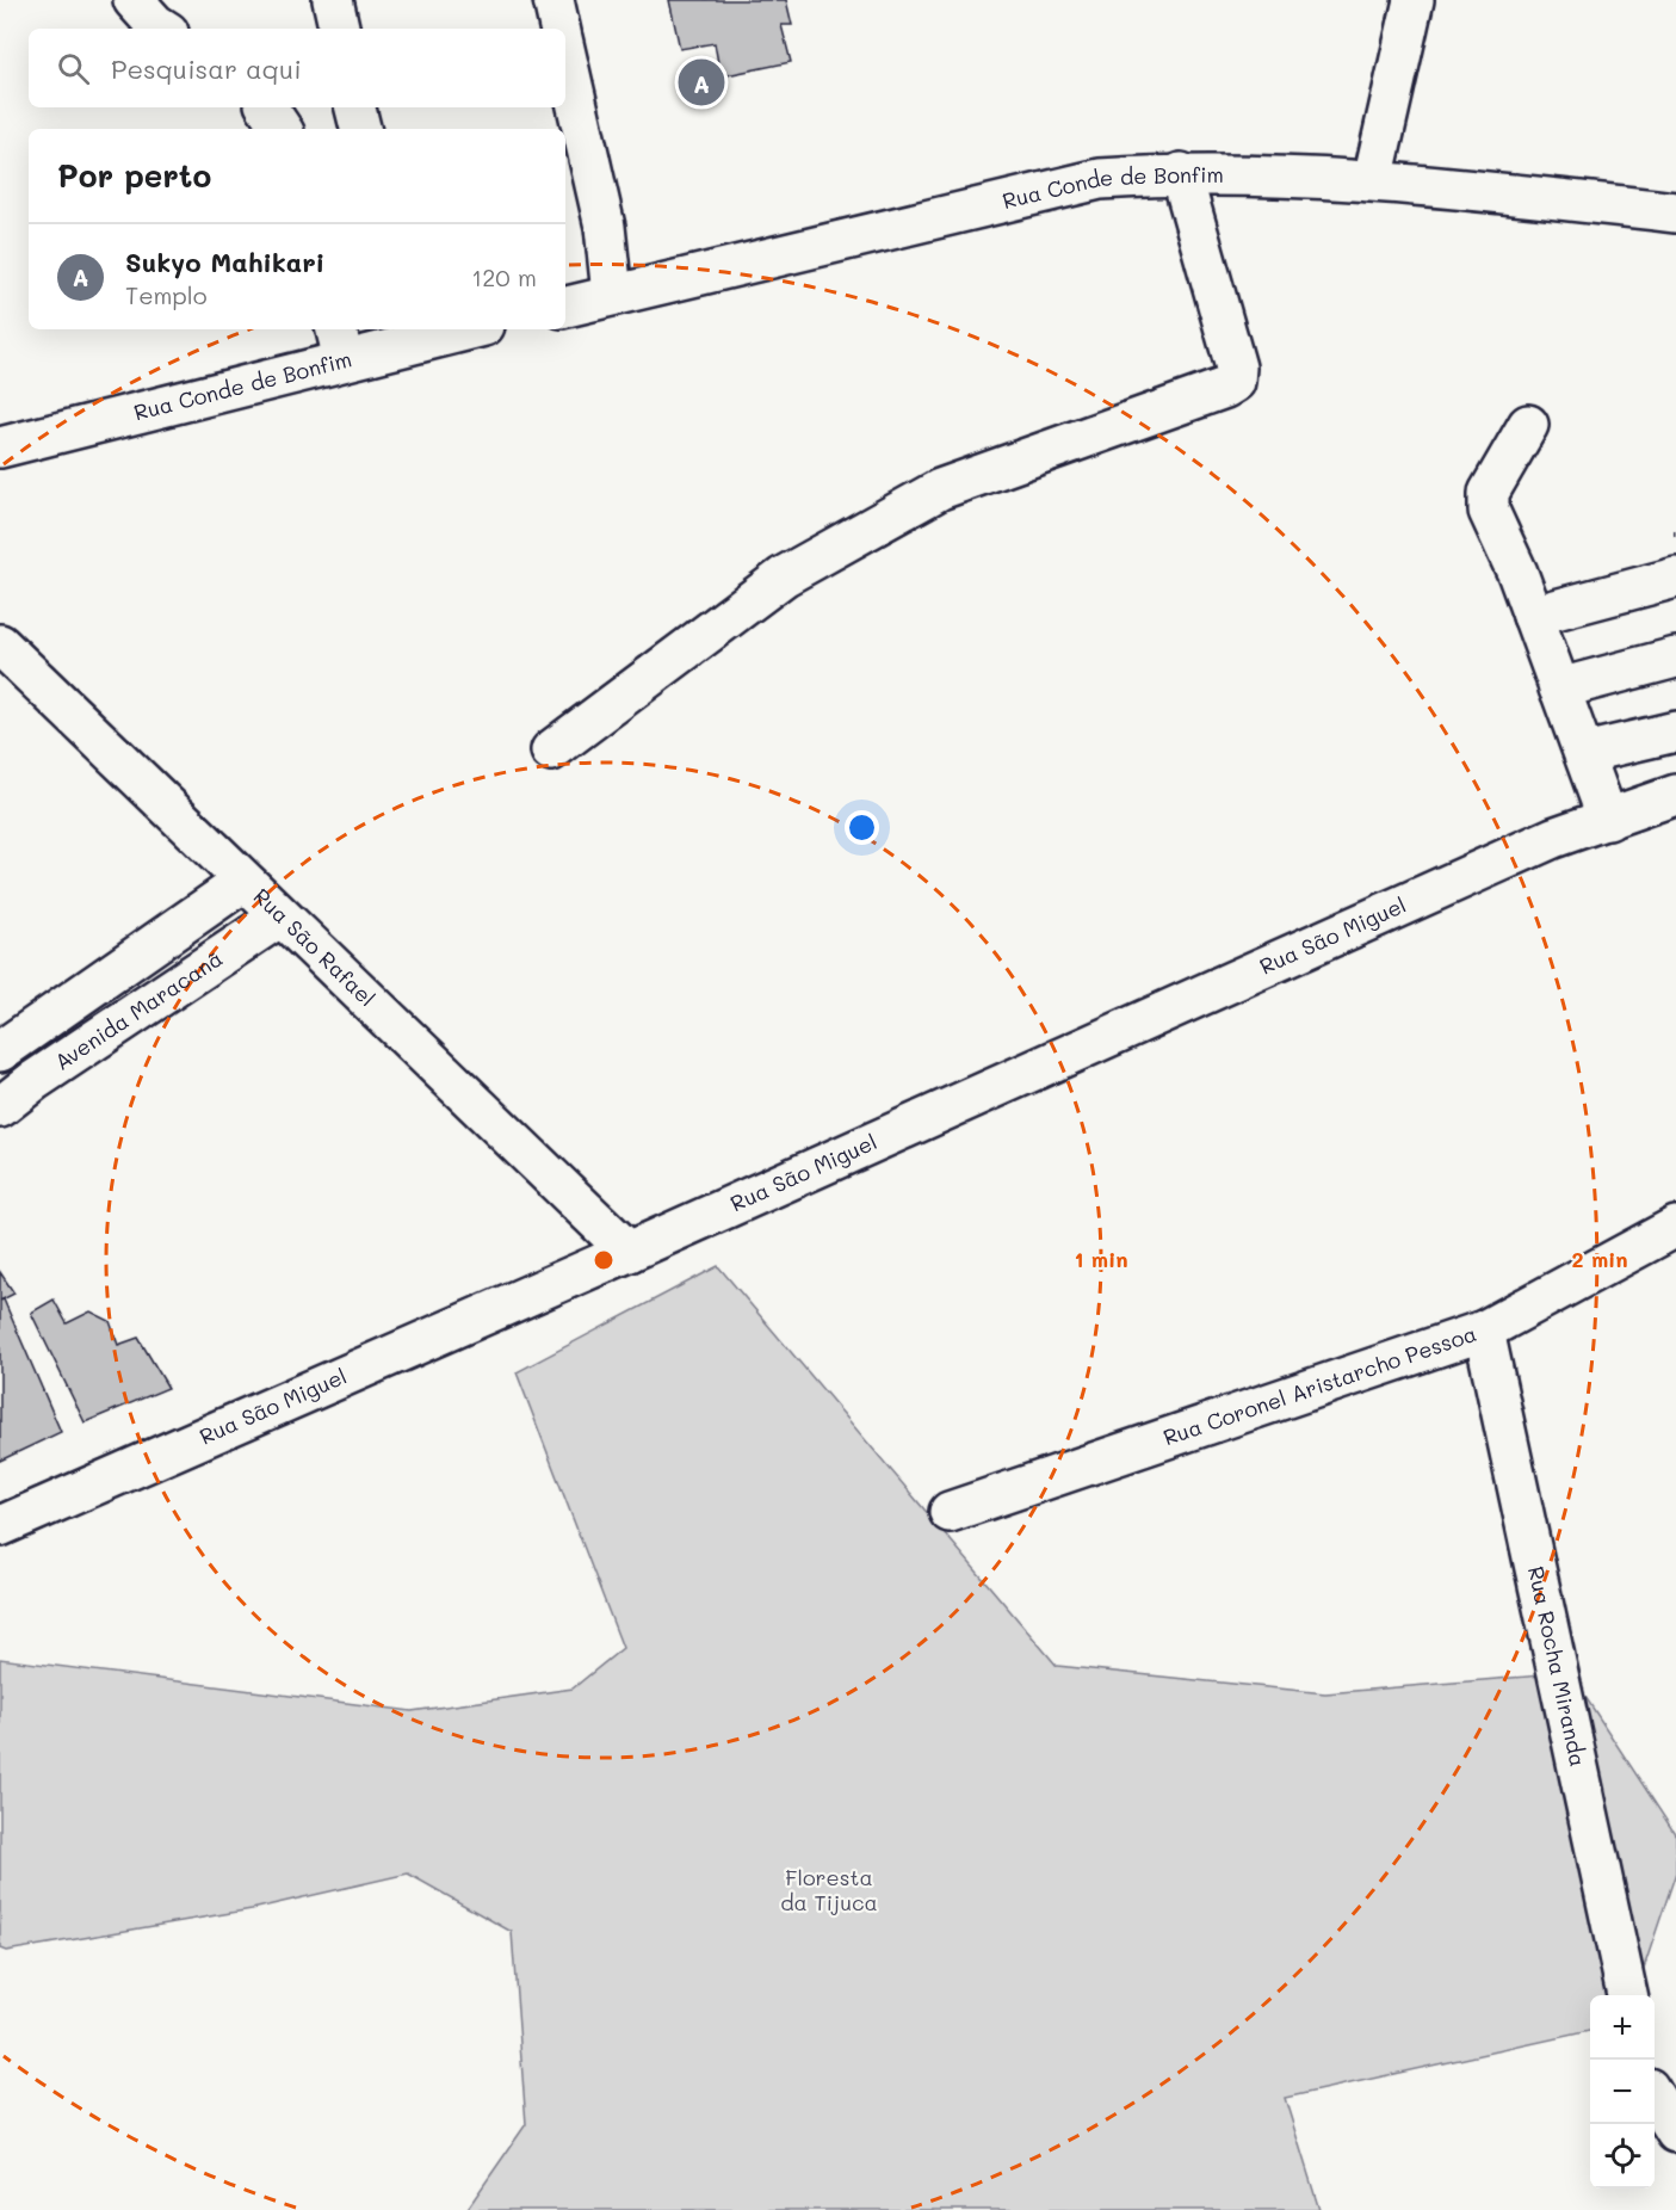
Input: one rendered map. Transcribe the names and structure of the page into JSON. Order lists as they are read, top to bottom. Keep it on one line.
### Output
{"streets":{"street":["Rua Conde de Bonfim","Rua São Miguel","Rua São Rafael","Avenida Maracanã","Rua Coronel Aristarcho Pessoa","Rua Rocha Miranda"]},"crossings":[["Rua São Miguel","Rua São Rafael"],["Rua São Rafael","Avenida Maracanã"],["Rua Coronel Aristarcho Pessoa","Rua Rocha Miranda"]],"parks":["Floresta da Tijuca"],"page":{"search":"Pesquisar aqui","pins":"A","heading":"Por perto","list":[{"mark":"A","name":"Sukyo Mahikari","note":"Templo","value":"120 m"}],"map_buttons":["+","−"]},"rings":["1 min","2 min"]}
